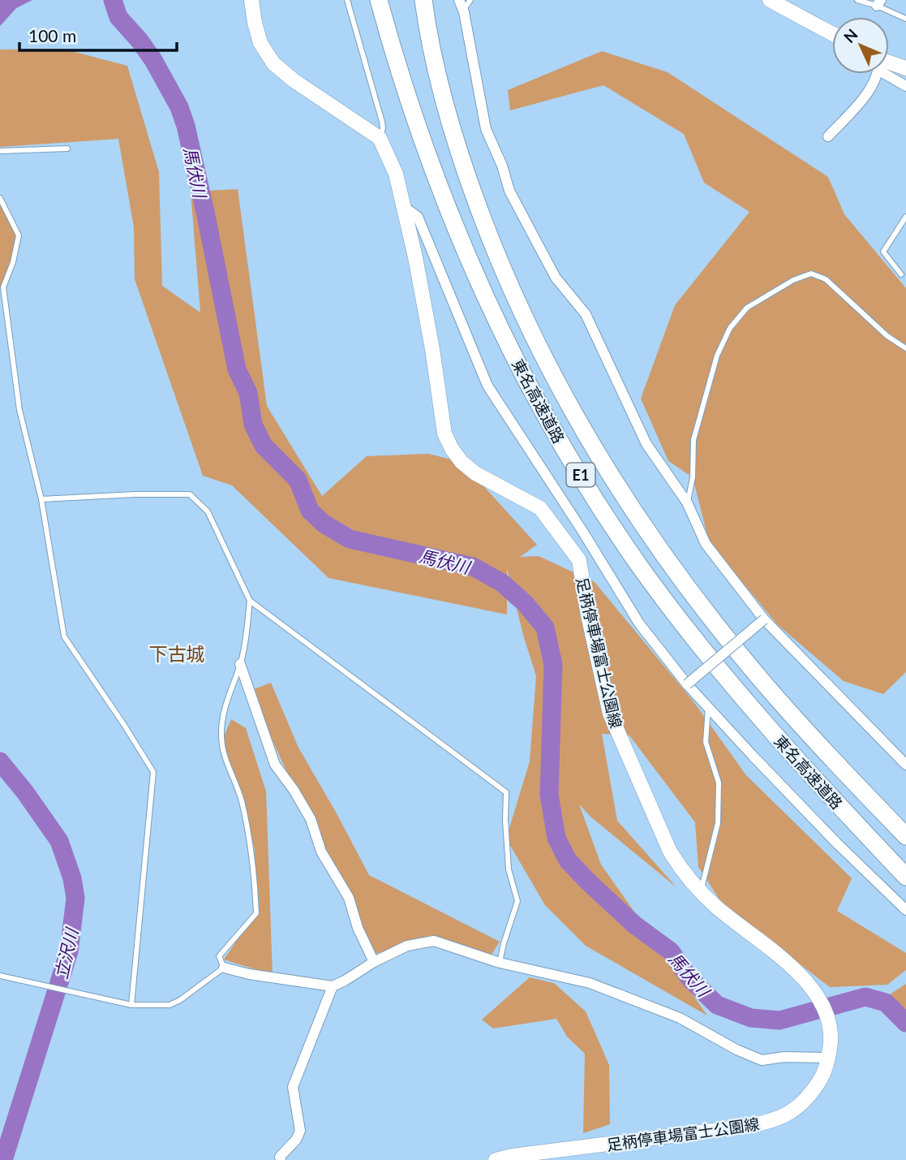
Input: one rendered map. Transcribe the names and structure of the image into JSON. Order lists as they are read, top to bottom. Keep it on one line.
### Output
{"streets":{"highway":["東名高速道路","E1"],"main road":["足柄停車場富士公園線"]},"districts":["下古城"],"water":["馬伏川","立沢川"],"scale_bar":"100 m","north":"top left"}
